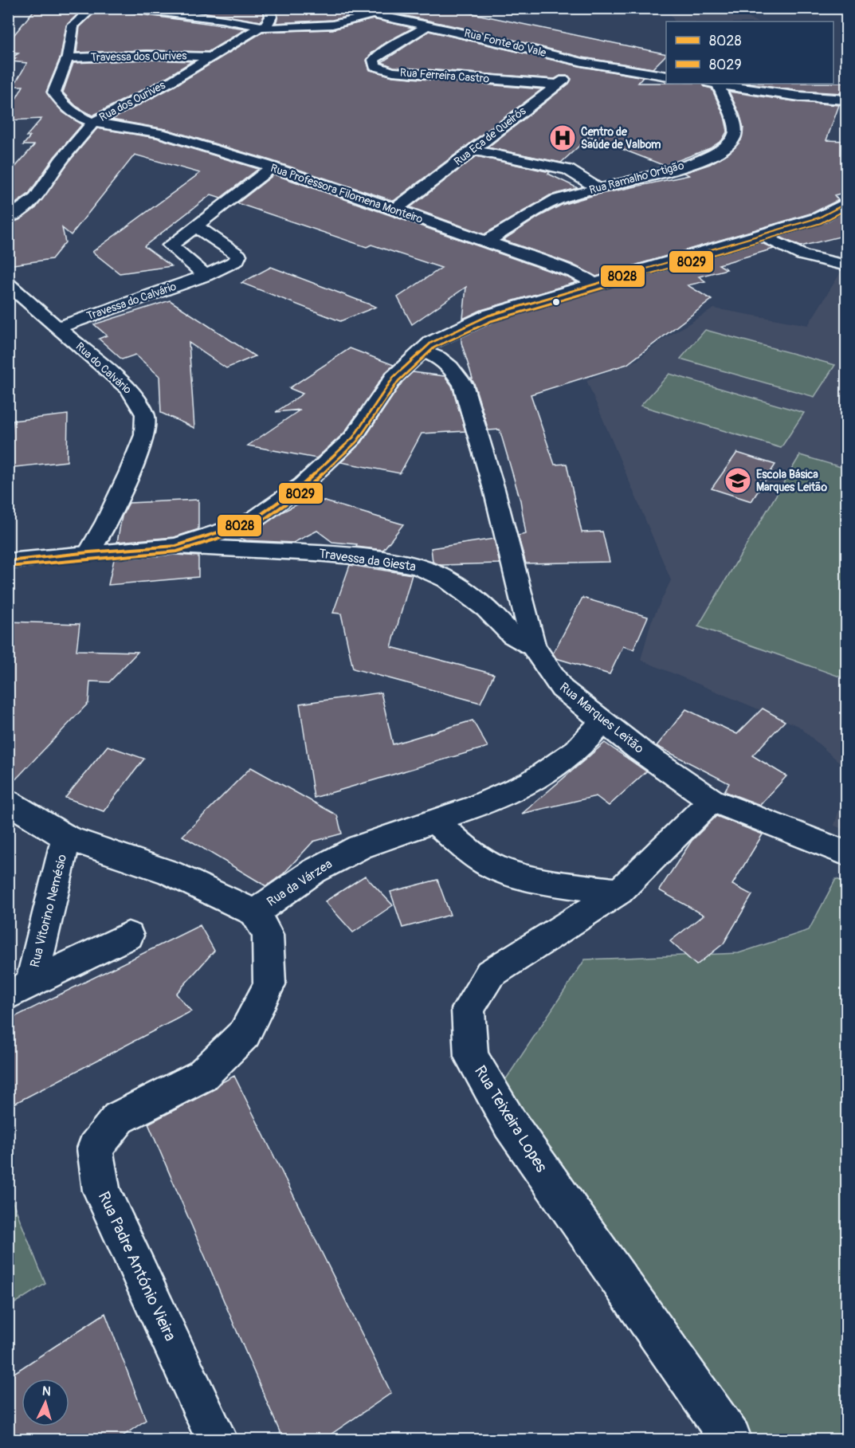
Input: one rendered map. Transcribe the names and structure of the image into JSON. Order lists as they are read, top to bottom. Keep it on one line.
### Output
{"streets":{"street":["Rua Fonte do Vale","Travessa dos Ourives","Rua Ferreira Castro","Rua dos Ourives","Rua Eça de Queirós","Rua Ramalho Ortigão","Rua Professora Filomena Monteiro","Travessa do Calvário","Rua do Calvário","Travessa da Giesta","Rua Marques Leitão","Rua da Várzea","Rua Vitorino Nemésio","Rua Teixeira Lopes","Rua Padre António Vieira"]},"crossings":[["Rua Fonte do Vale","Rua Ferreira Castro"],["Rua Fonte do Vale","Rua Eça de Queirós"],["Travessa dos Ourives","Rua dos Ourives"],["Travessa dos Ourives","Rua Professora Filomena Monteiro"],["Rua Ferreira Castro","Rua Eça de Queirós"],["Rua dos Ourives","Rua Professora Filomena Monteiro"],["Rua Eça de Queirós","Rua Professora Filomena Monteiro"],["Rua Ramalho Ortigão","Rua Professora Filomena Monteiro"],["Travessa do Calvário","Rua do Calvário"],["Travessa da Giesta","Rua Marques Leitão"],["Rua Marques Leitão","Rua da Várzea"],["Rua Marques Leitão","Rua Teixeira Lopes"],["Rua da Várzea","Rua Vitorino Nemésio"],["Rua da Várzea","Rua Padre António Vieira"]],"places":{"hospital":["Centro de Saúde de Valbom"],"school or university":["Escola Básica Marques Leitão"]},"lines":["transit line 8028","transit line 8029"],"legend":["8028","8029"],"north":"top"}
